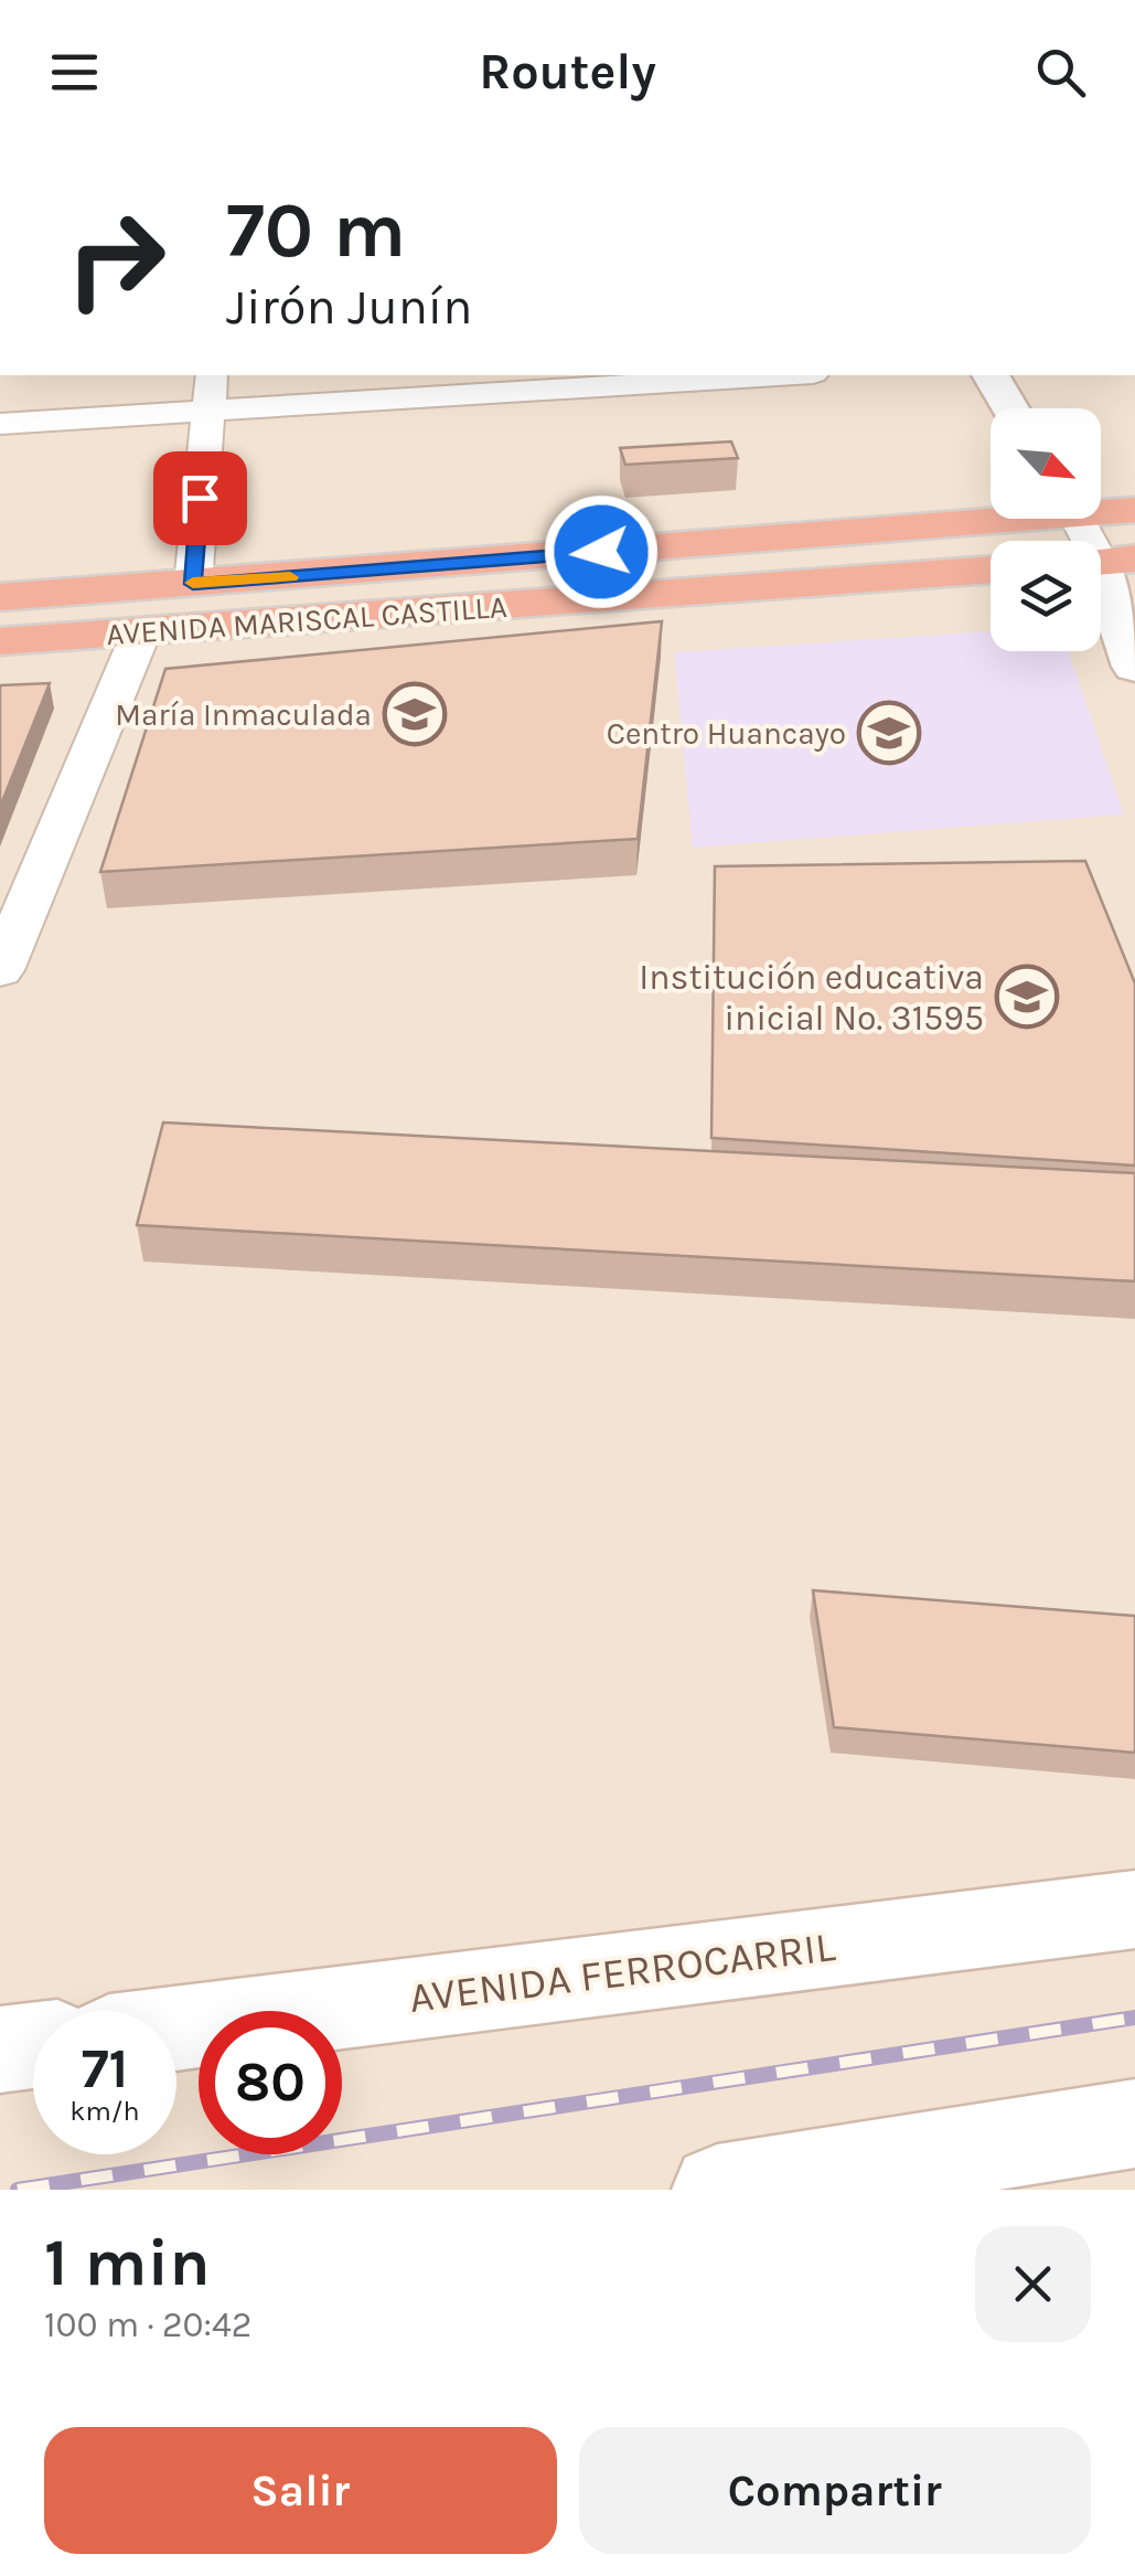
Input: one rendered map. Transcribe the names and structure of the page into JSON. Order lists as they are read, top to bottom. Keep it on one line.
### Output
{"streets":{"highway":["AVENIDA MARISCAL CASTILLA"],"street":["AVENIDA FERROCARRIL"]},"places":{"school or university":["María Inmaculada","Centro Huancayo","Institución educativa inicial No. 31595"]},"north":"bottom right","page":{"header":"Routely","turn":["70 m","Jirón Junín"],"speed":"71 km/h","limit":"80","heading":["1 min","100 m · 20:42"],"buttons":["Salir","Compartir"]}}
